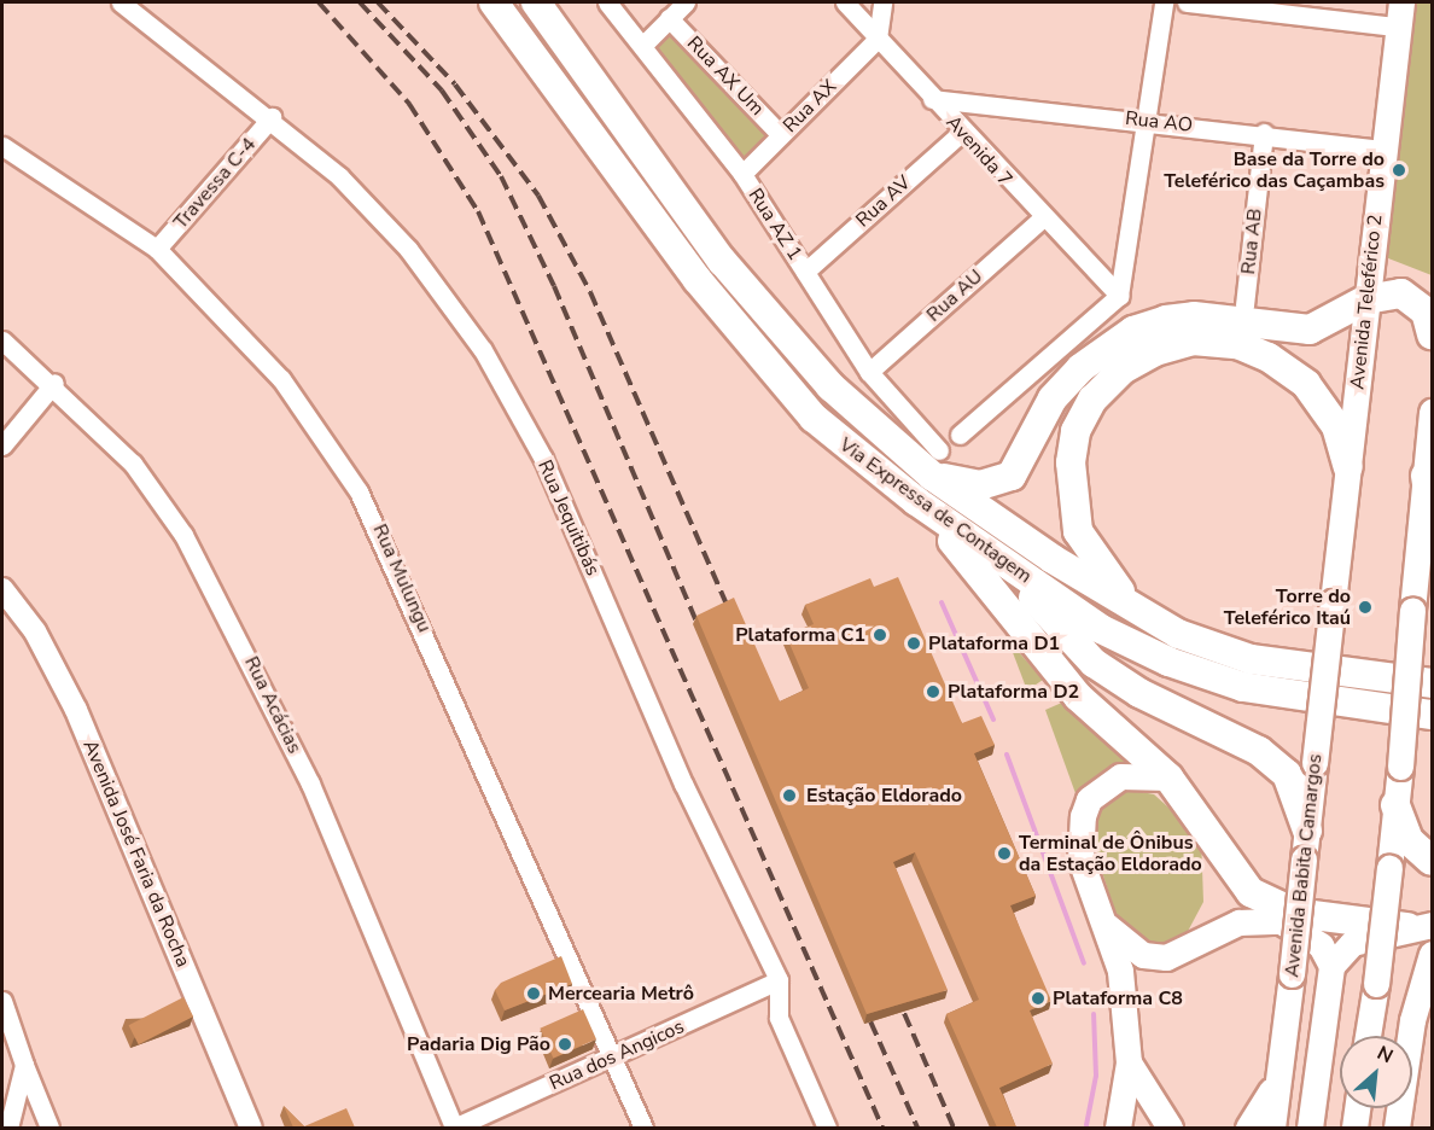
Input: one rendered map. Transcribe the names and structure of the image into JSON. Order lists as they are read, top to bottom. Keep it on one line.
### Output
{"streets":{"highway":["Via Expressa de Contagem"],"main road":["Avenida Teleférico 2","Avenida Babita Camargos"],"street":["Rua AX Um","Rua AX","Rua AO","Avenida 7","Travessa C-4","Rua AV","Rua AZ 1","Rua AB","Rua AU","Rua Jequitibás","Rua Mulungu","Rua Acácias","Avenida José Faria da Rocha","Rua dos Angicos"]},"crossings":[["Rua AX Um","Rua AX"],["Rua AX","Avenida 7"],["Rua AX","Rua AZ 1"],["Rua AO","Avenida 7"],["Rua AO","Rua AB"],["Rua AO","Avenida Teleférico 2"],["Avenida 7","Rua AV"],["Avenida 7","Rua AU"],["Travessa C-4","Rua Jequitibás"],["Travessa C-4","Rua Mulungu"],["Rua AV","Rua AZ 1"],["Rua AZ 1","Rua AU"],["Rua AZ 1","Via Expressa de Contagem"],["Avenida Teleférico 2","Avenida Babita Camargos"],["Rua Jequitibás","Rua dos Angicos"],["Rua Mulungu","Rua dos Angicos"],["Rua Acácias","Rua dos Angicos"]],"places":["Base da Torre do Teleférico das Caçambas","Torre do Teleférico Itaú","Plataforma C1","Plataforma D1","Plataforma D2","Estação Eldorado","Terminal de Ônibus da Estação Eldorado","Mercearia Metrô","Plataforma C8","Padaria Dig Pão"],"north":"top right"}
